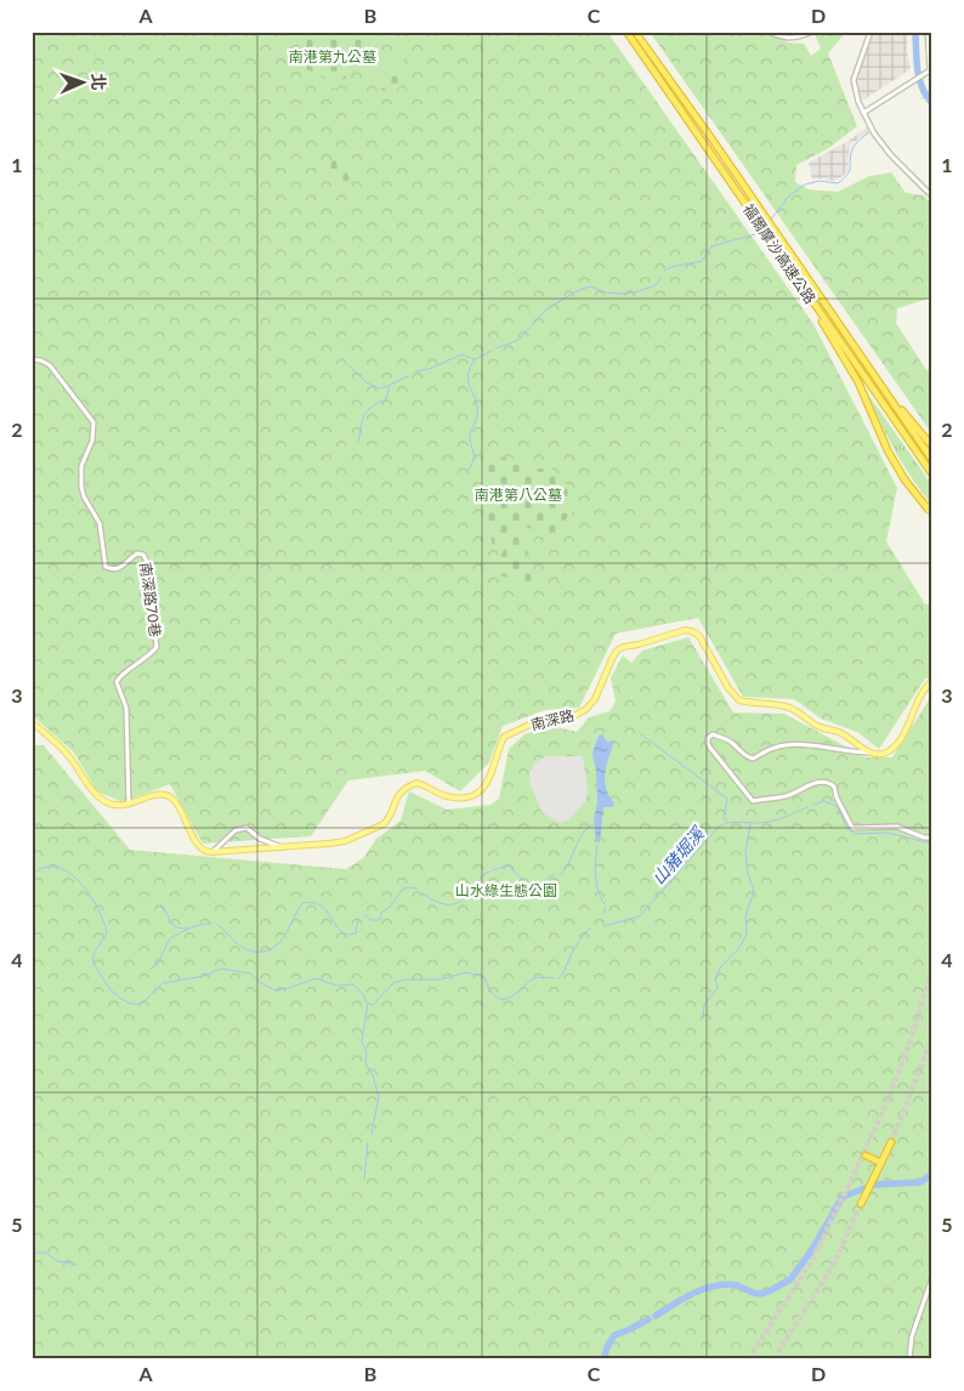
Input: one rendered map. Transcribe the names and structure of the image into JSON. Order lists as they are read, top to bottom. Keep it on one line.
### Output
{"streets":{"highway":["福爾摩沙高速公路"],"main road":["南深路"],"street":["南深路70巷"]},"water":["山豬堀溪"],"parks":["南港第九公墓","南港第八公墓","山水綠生態公園"],"north":"right","grid":{"columns":["A","B","C","D"],"rows":["1","2","3","4","5"]}}
